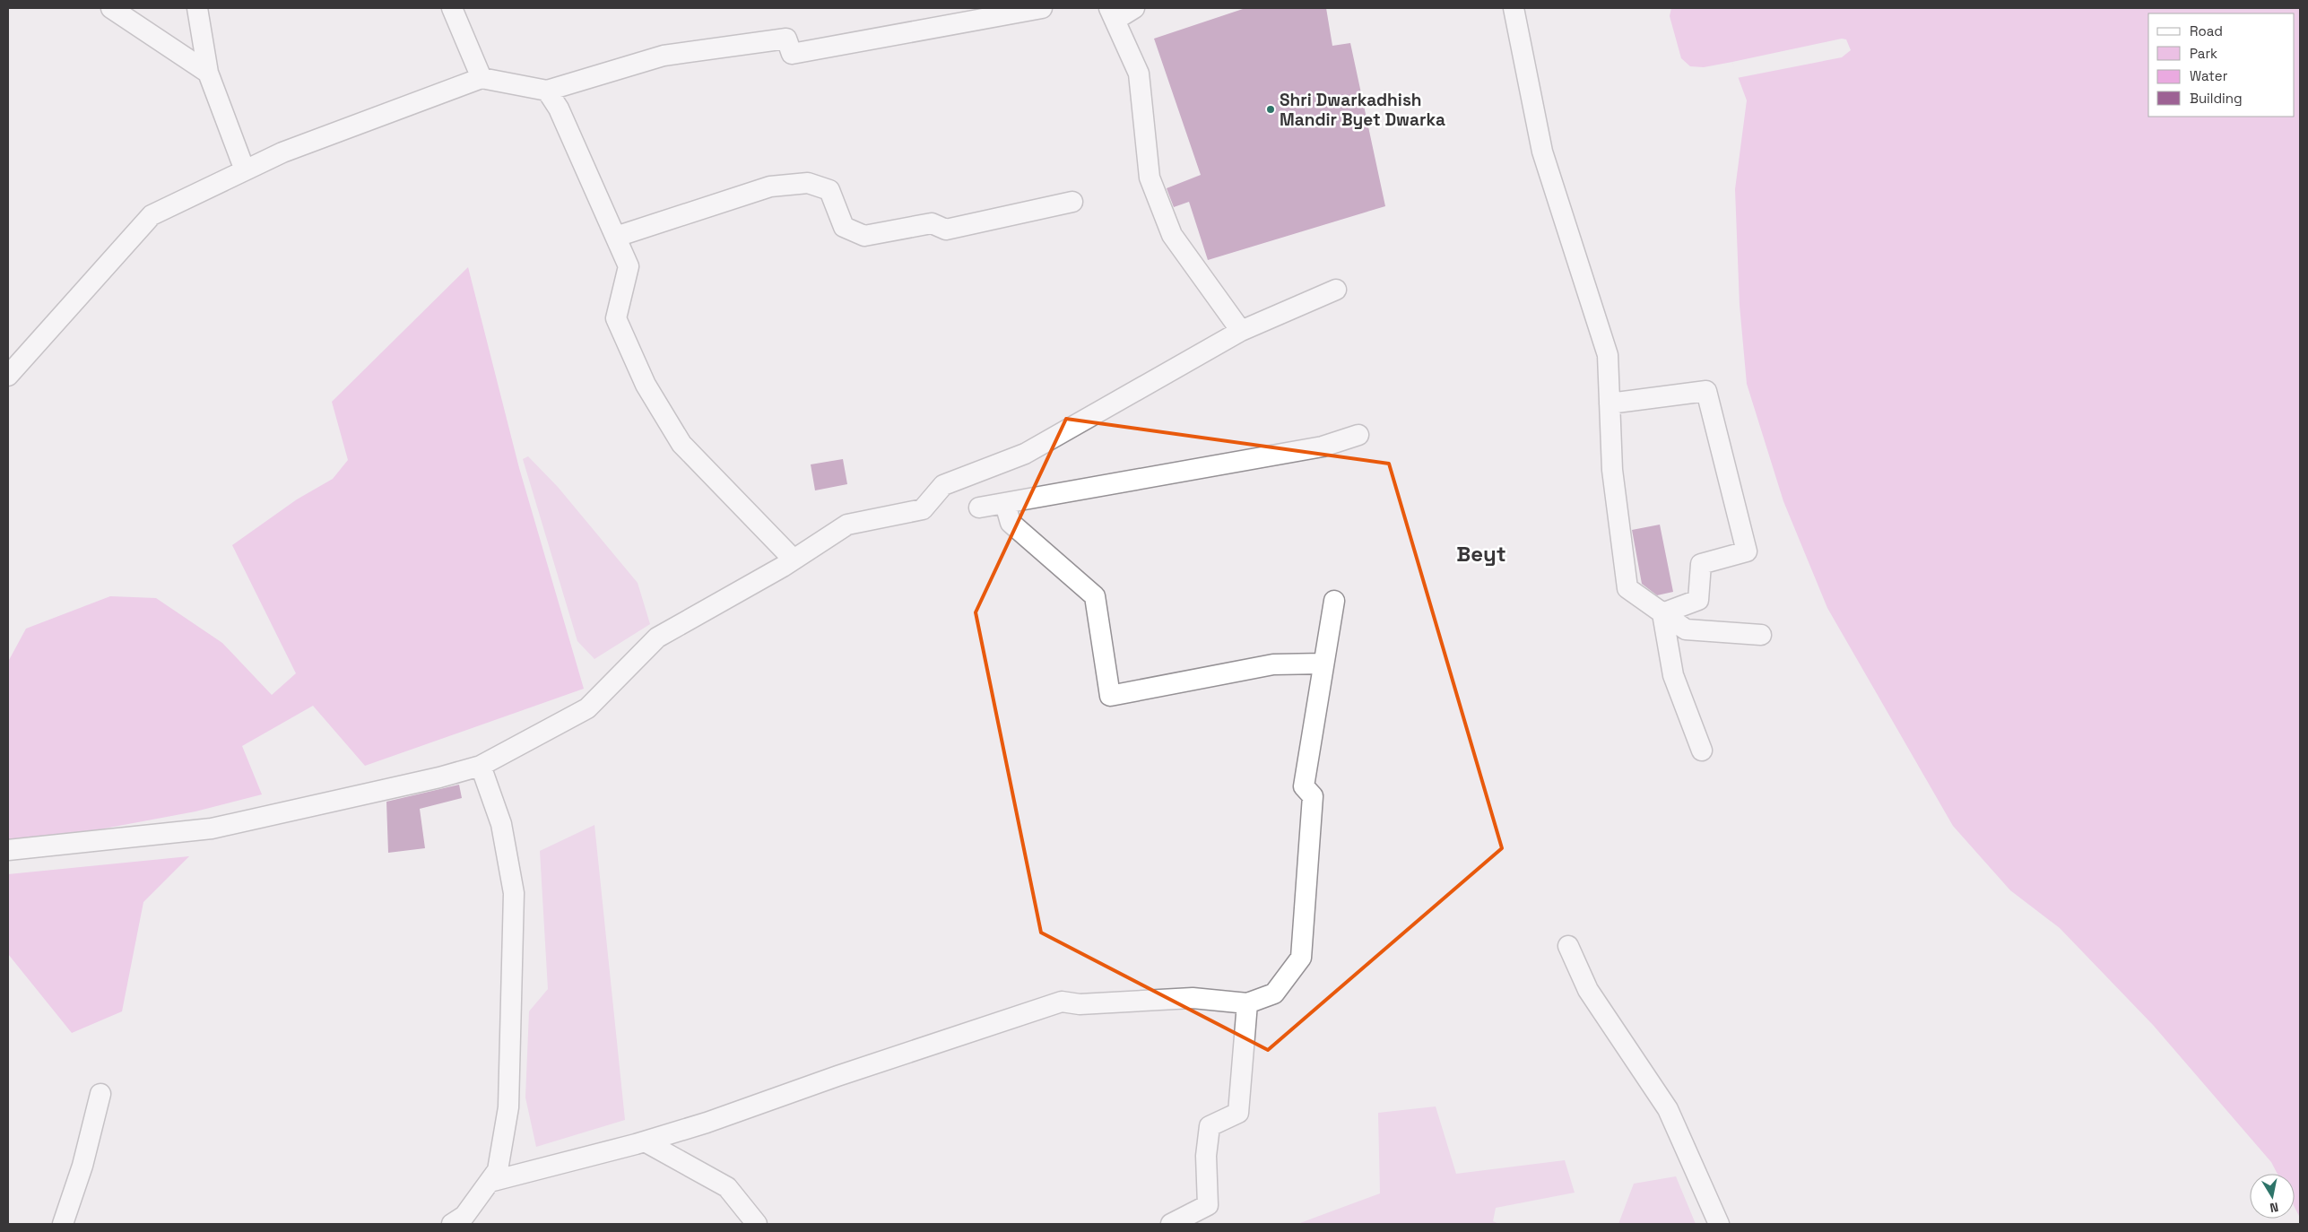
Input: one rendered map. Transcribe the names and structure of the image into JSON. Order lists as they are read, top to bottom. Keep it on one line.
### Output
{"districts":["Beyt"],"places":["Shri Dwarkadhish Mandir Byet Dwarka"],"legend":["Road","Park","Water","Building"],"north":"bottom"}
